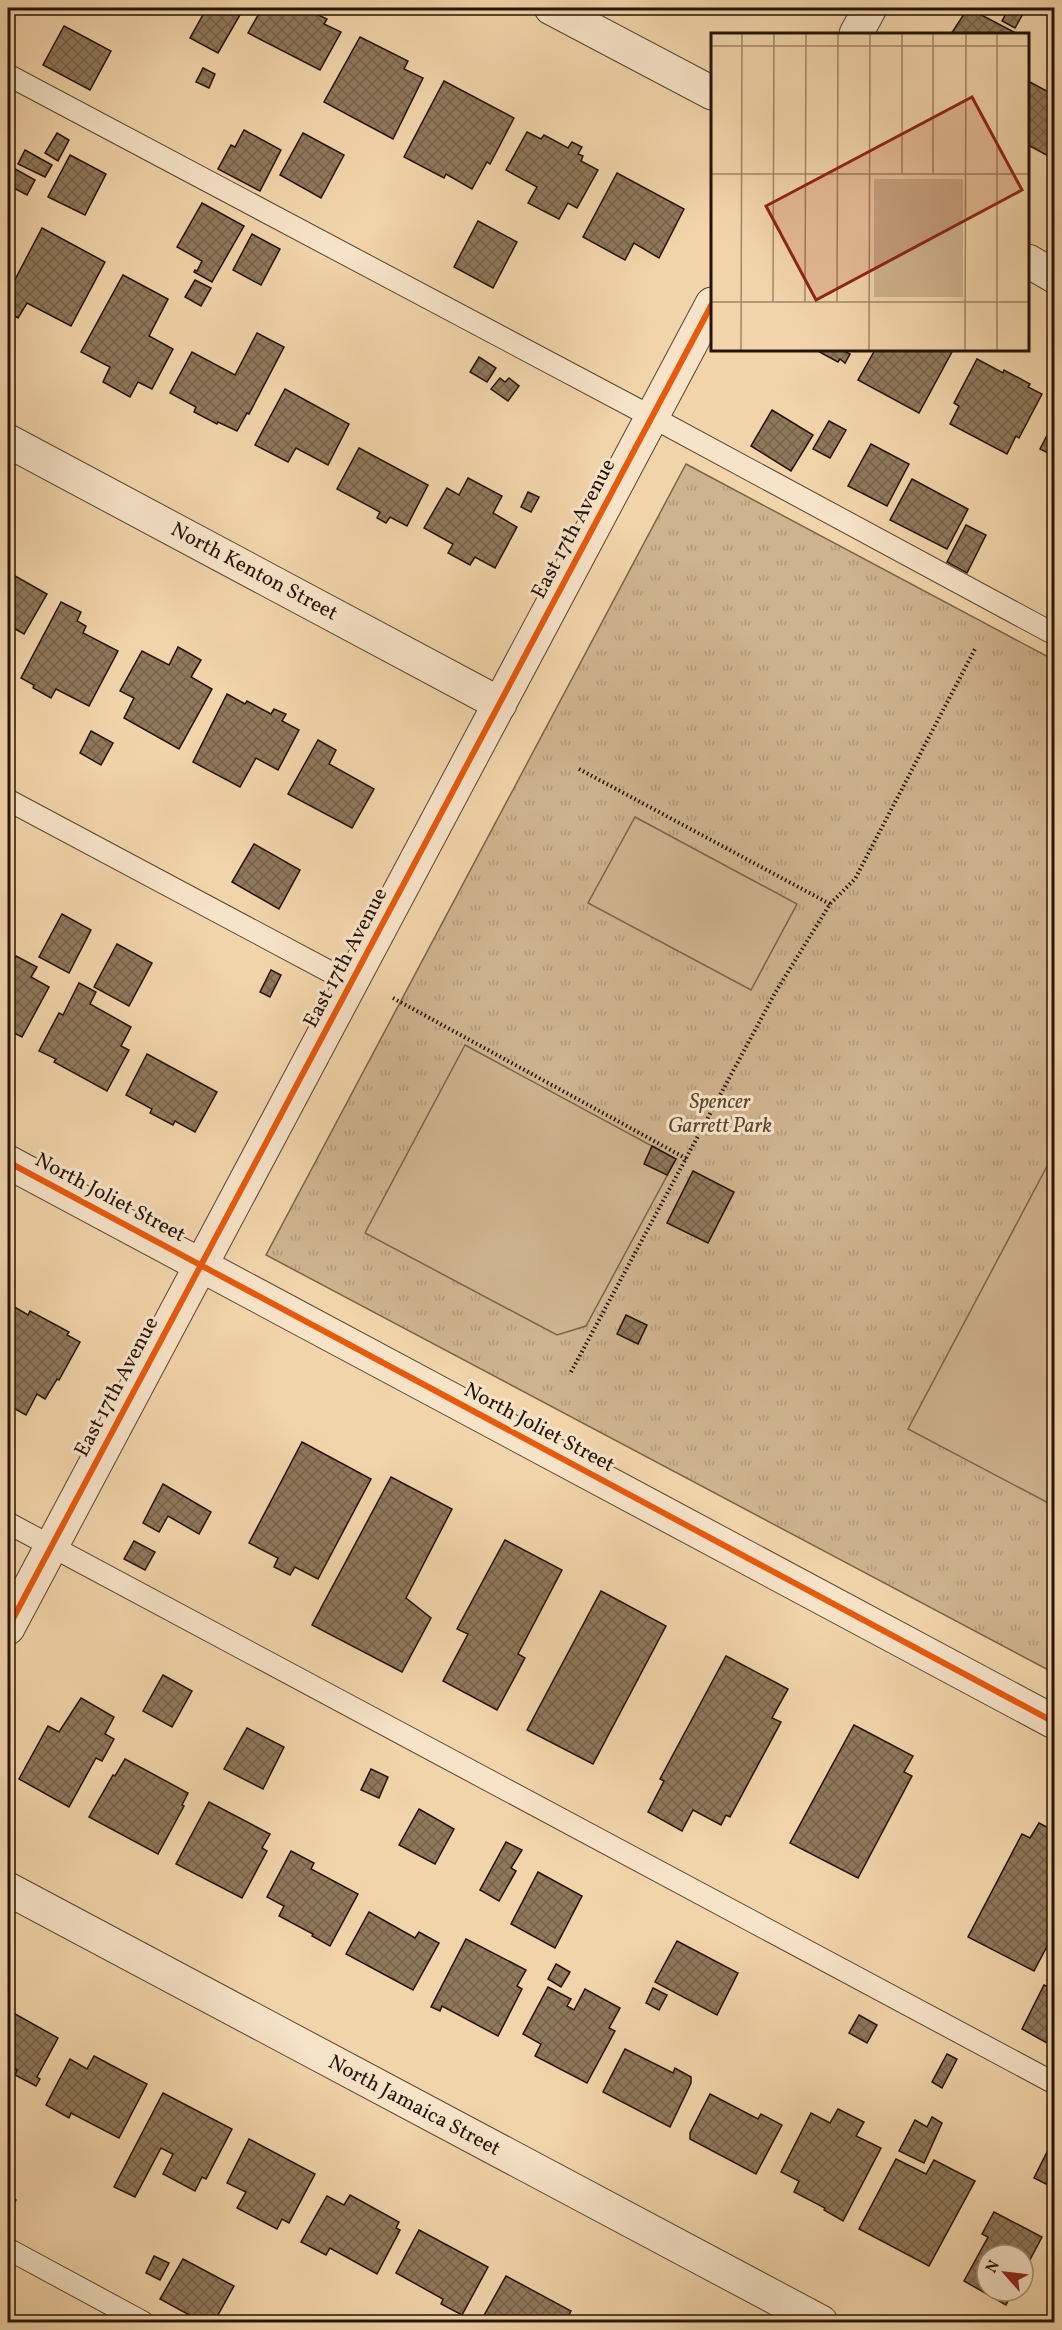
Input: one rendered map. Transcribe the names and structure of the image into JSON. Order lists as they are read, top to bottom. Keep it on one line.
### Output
{"streets":{"street":["East 17th Avenue","North Kenton Street","North Joliet Street","North Jamaica Street"]},"crossings":[["East 17th Avenue","North Kenton Street"],["East 17th Avenue","North Joliet Street"]],"parks":["Spencer Garrett Park"],"north":"top left"}
